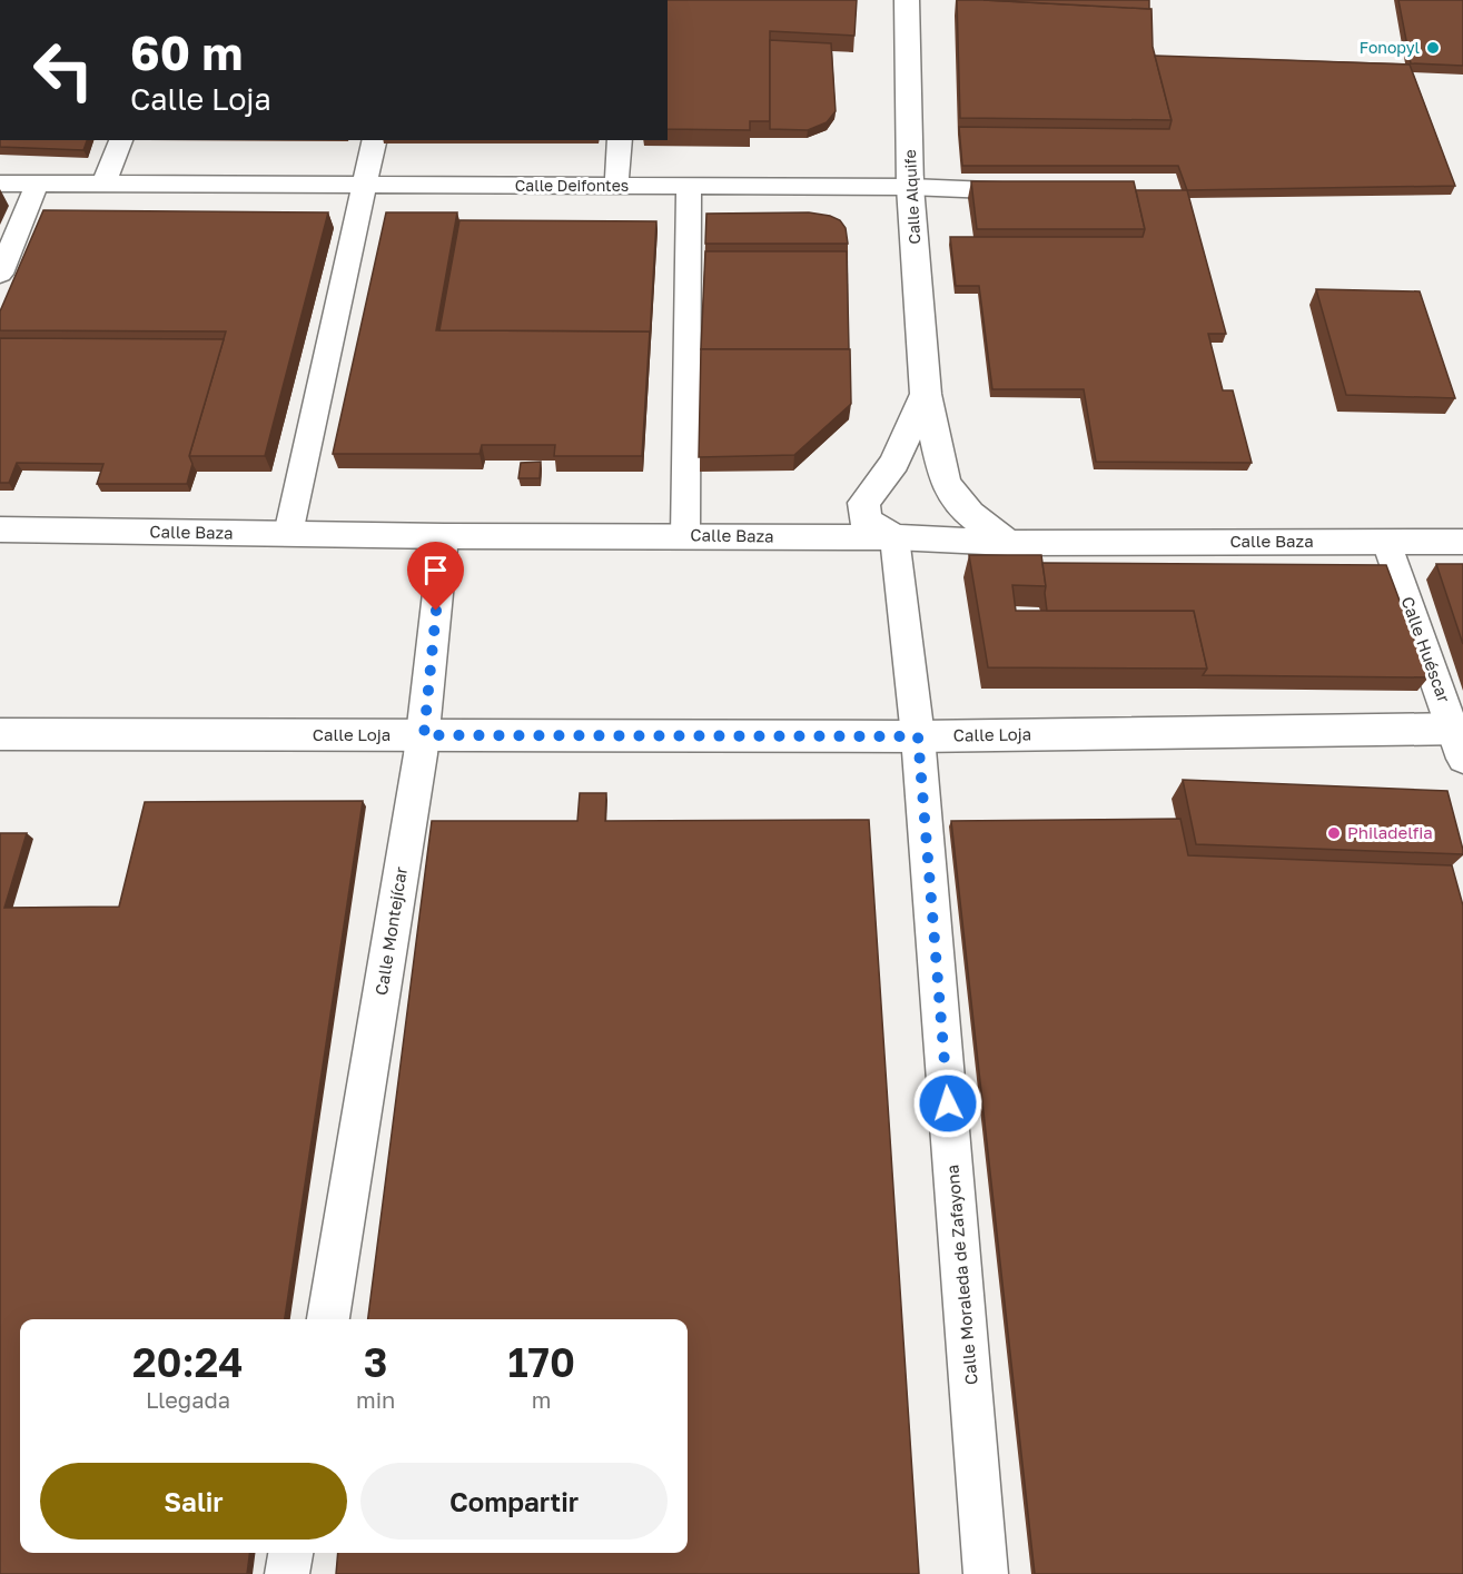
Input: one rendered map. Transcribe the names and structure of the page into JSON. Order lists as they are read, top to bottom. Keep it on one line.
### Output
{"streets":{"street":["Calle Deifontes","Calle Alquife","Calle Baza","Calle Huéscar","Calle Loja","Calle Montejícar","Calle Moraleda de Zafayona"]},"crossings":[["Calle Deifontes","Calle Alquife"],["Calle Alquife","Calle Baza"],["Calle Baza","Calle Huéscar"],["Calle Baza","Calle Montejícar"],["Calle Huéscar","Calle Loja"],["Calle Loja","Calle Montejícar"],["Calle Loja","Calle Moraleda de Zafayona"]],"places":["Fonopyl","Philadelfia"],"page":{"turn":["60 m","Calle Loja"],"eta":["20:24","Llegada","3","min","170","m"],"buttons":["Salir","Compartir"]}}
